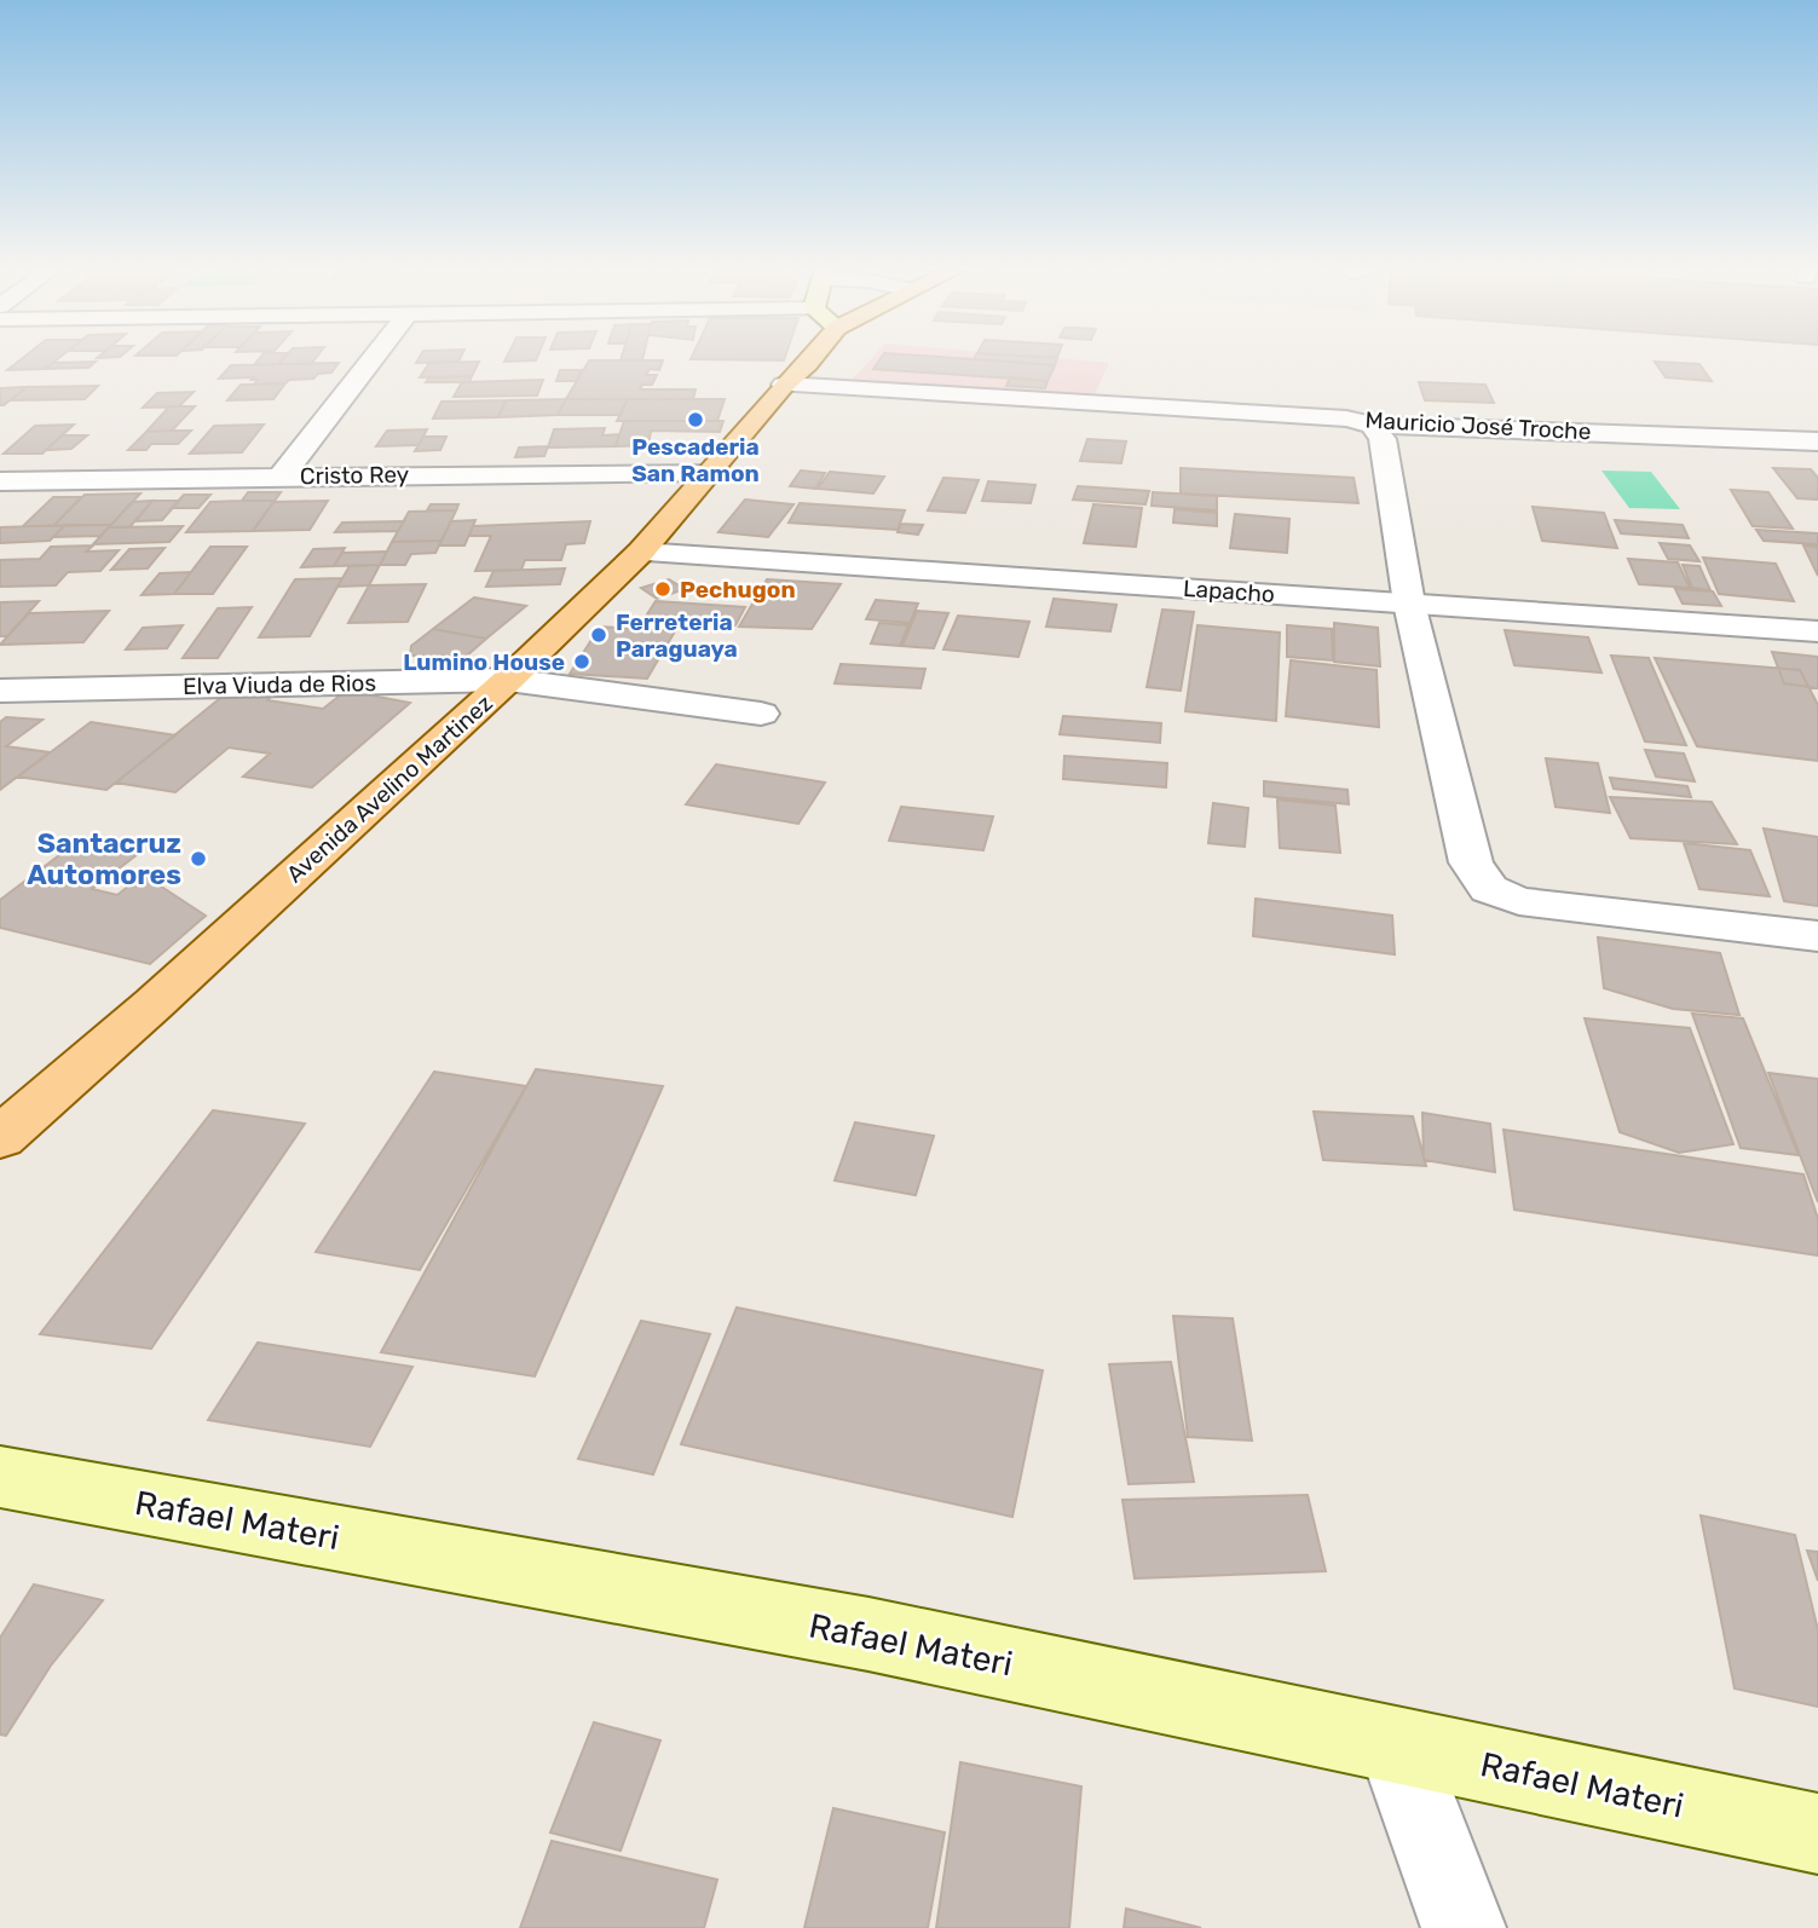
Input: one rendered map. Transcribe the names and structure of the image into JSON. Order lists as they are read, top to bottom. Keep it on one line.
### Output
{"streets":{"main road":["Avenida Avelino Martinez","Rafael Materi"],"street":["Mauricio José Troche","Cristo Rey","Lapacho","Elva Viuda de Rios"]},"crossings":[["Mauricio José Troche","Avenida Avelino Martinez"],["Cristo Rey","Avenida Avelino Martinez"],["Lapacho","Avenida Avelino Martinez"],["Elva Viuda de Rios","Avenida Avelino Martinez"]],"places":["Pescaderia San Ramon","Pechugon","Ferreteria Paraguaya","Lumino House","Santacruz Automores"]}
